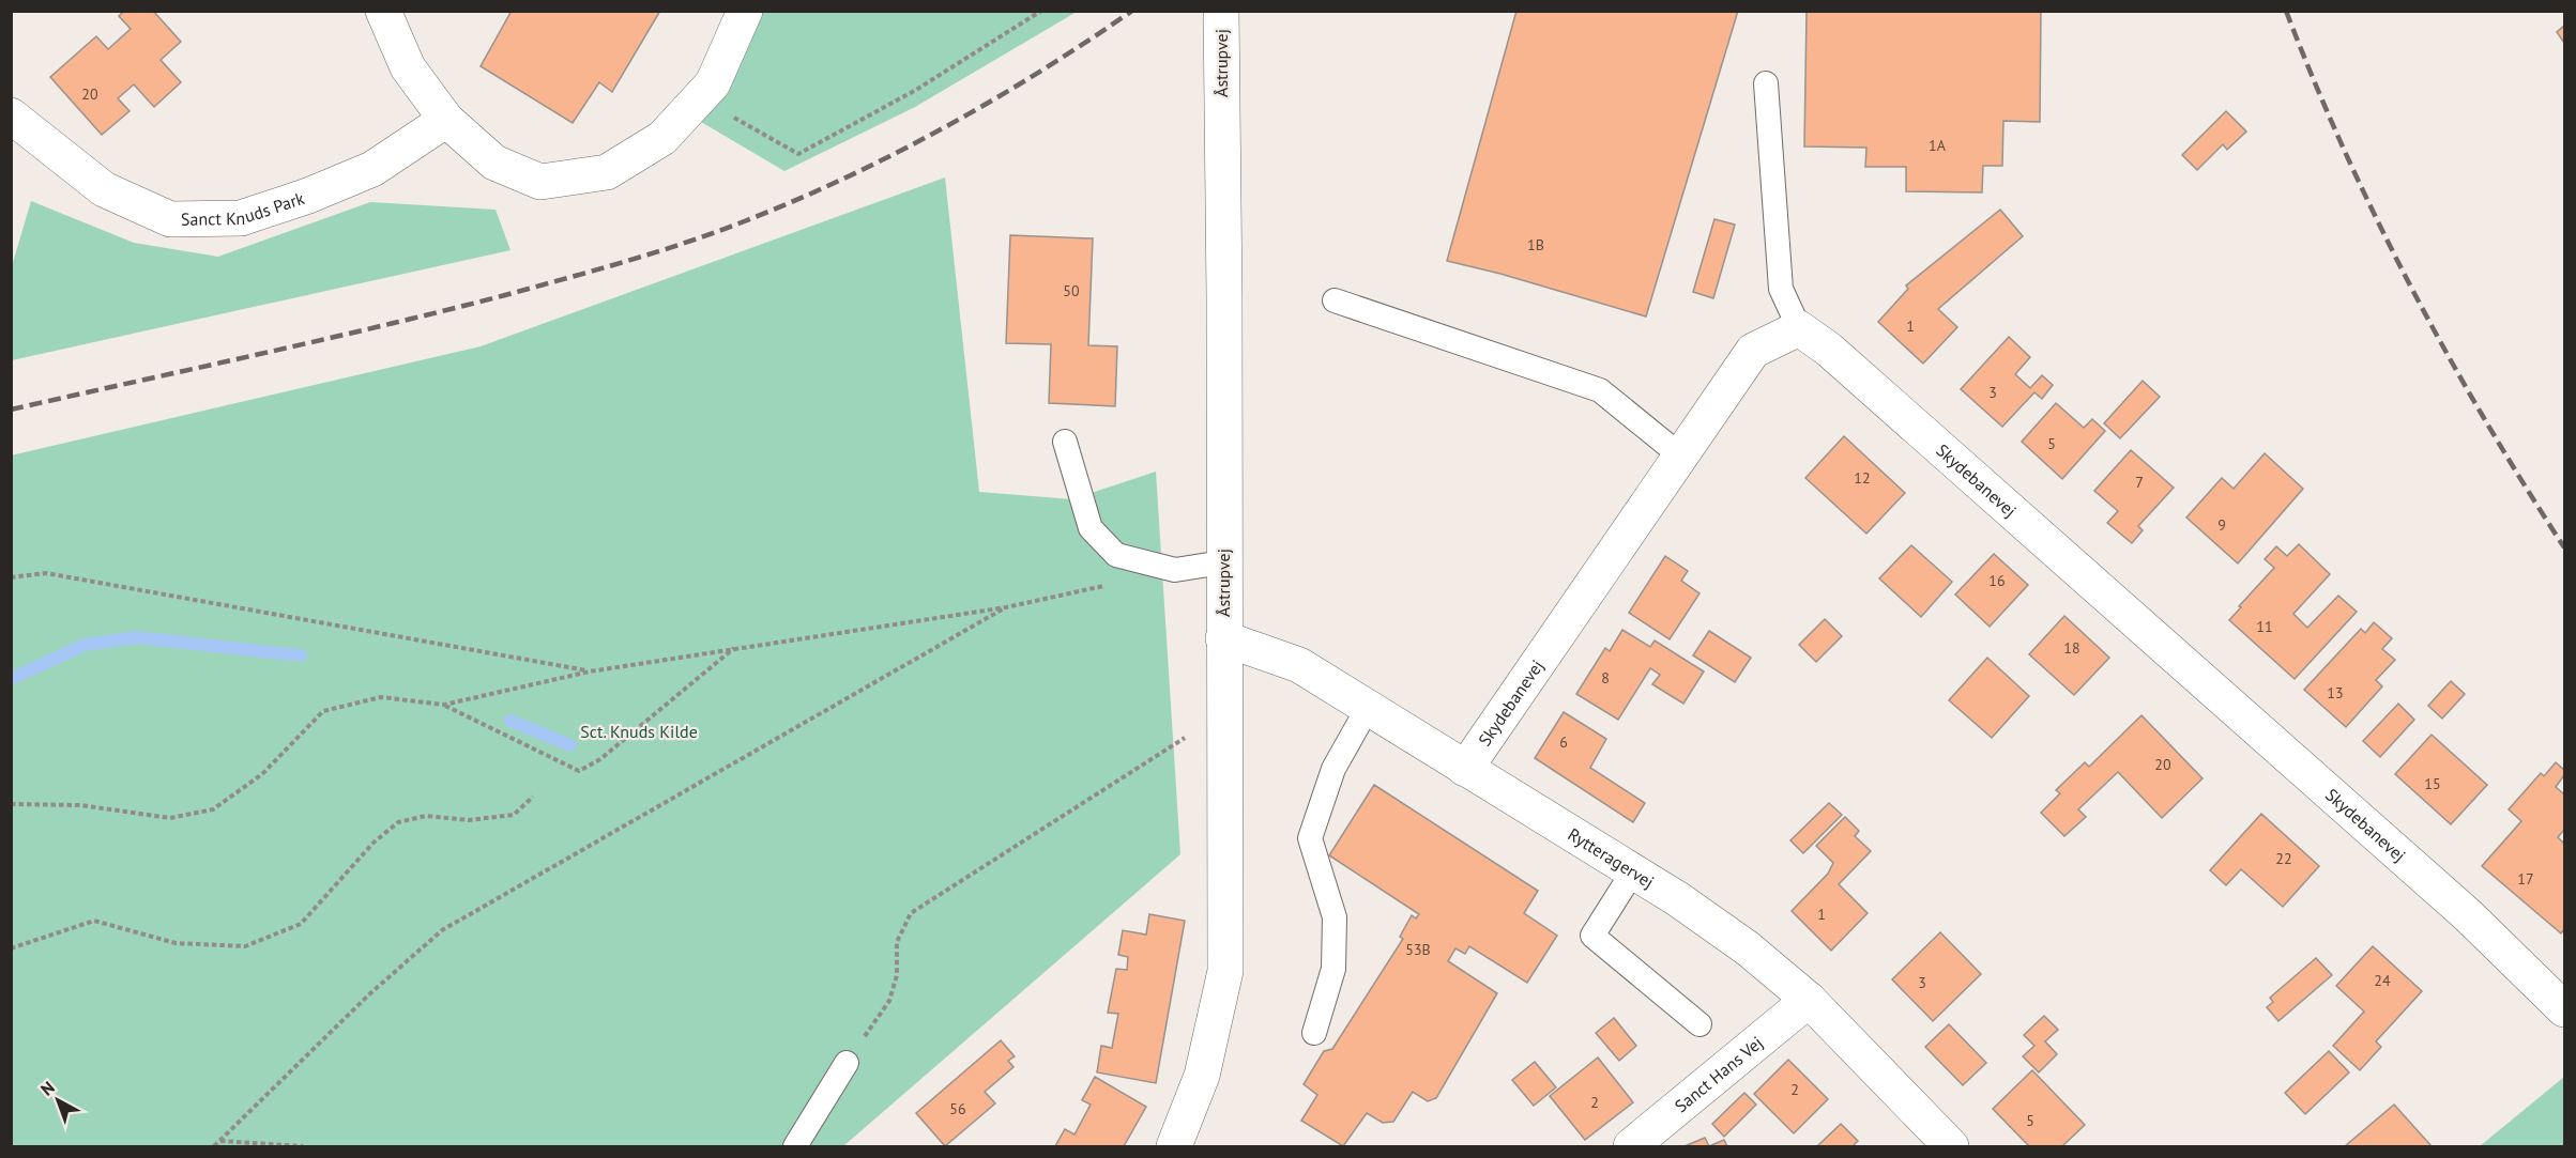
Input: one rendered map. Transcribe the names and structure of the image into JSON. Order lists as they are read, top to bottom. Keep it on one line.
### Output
{"streets":{"street":["Åstrupvej","Sanct Knuds Park","Skydebanevej","Rytteragervej","Sanct Hans Vej"]},"crossings":[["Åstrupvej","Rytteragervej"],["Skydebanevej","Rytteragervej"],["Rytteragervej","Sanct Hans Vej"]],"parks":["Sct. Knuds Kilde"],"house_numbers":["20","1A","1B","50","1","3","5","12","7","9","16","11","18","8","13","6","20","15","22","17","1","53B","24","3","2","2","56","5"],"north":"top left"}
